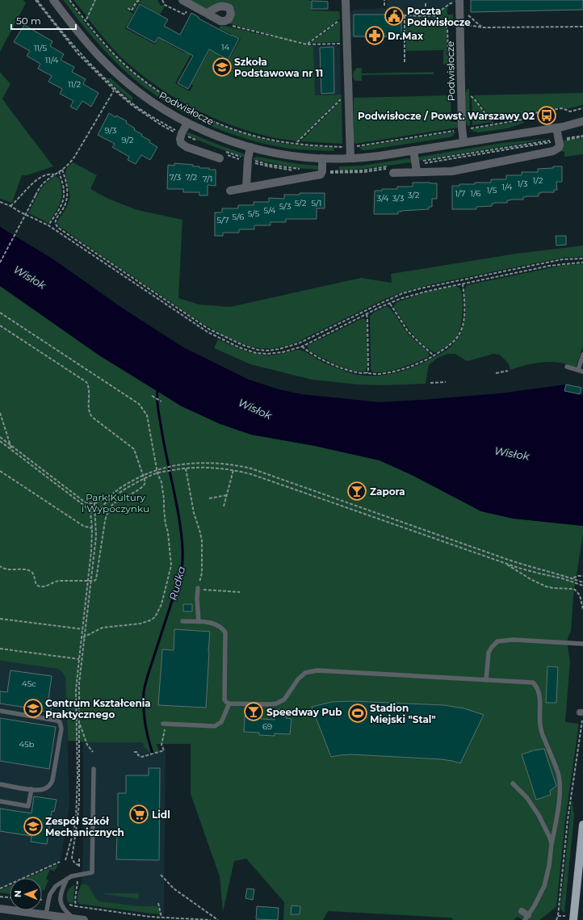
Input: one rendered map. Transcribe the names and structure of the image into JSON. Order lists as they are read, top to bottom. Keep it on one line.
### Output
{"streets":{"street":["Podwisłocze"]},"water":["Wisłok","Rudka"],"parks":["Park Kultury i Wypoczynku"],"places":{"public building":["Poczta Podwisłocze"],"pharmacy":["Dr.Max"],"school or university":["Szkoła Podstawowa nr 11","Centrum Kształcenia Praktycznego","Zespół Szkół Mechanicznych"],"bus stop":["Podwisłocze / Powst. Warszawy 02"],"bar":["Zapora","Speedway Pub"],"sports":["Stadion Miejski \"Stal\""],"supermarket":["Lidl"]},"house_numbers":["14","11/5","11/4","11/2","9/3","9/2","7/3","7/2","7/1","1/2","1/3","1/4","1/5","1/7","1/6","3/2","3/4","3/3","5/2","5/1","5/3","5/4","5/5","5/6","5/7","45c","69","45b"],"scale_bar":"50 m","north":"left"}
